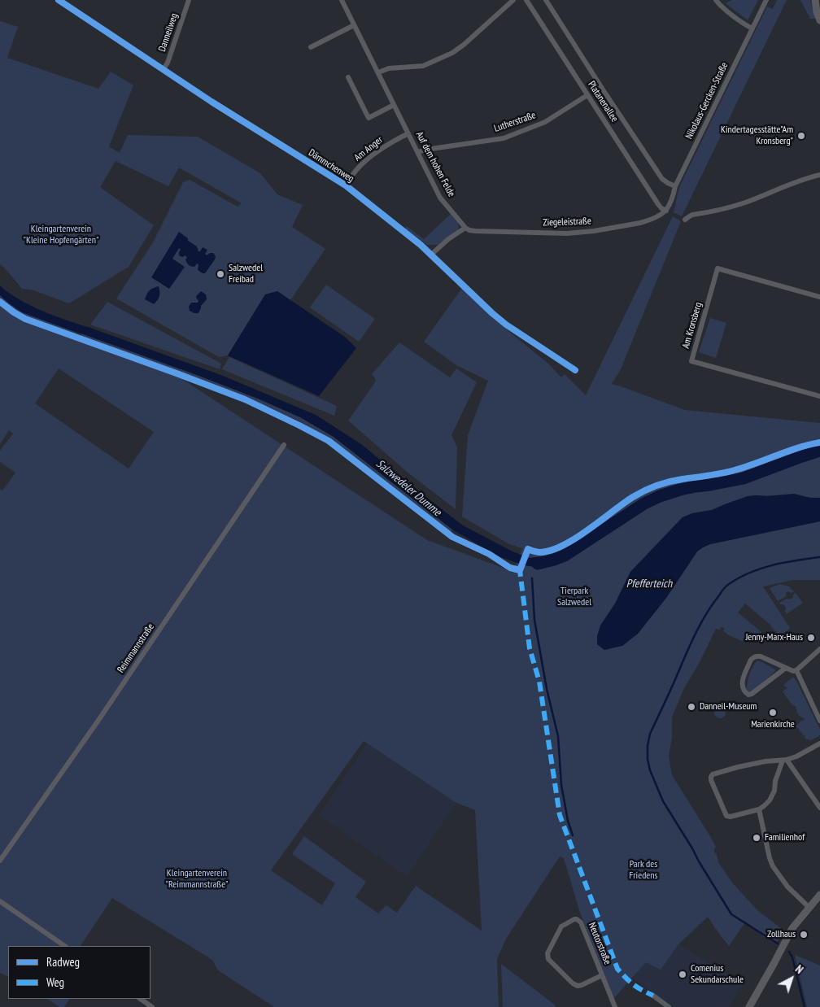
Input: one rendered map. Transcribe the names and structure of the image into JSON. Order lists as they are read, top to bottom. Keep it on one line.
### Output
{"streets":{"street":["Danneilweg","Nikolaus-Gercken-Straße","Platanenallee","Lutherstraße","Am Anger","Auf dem hohen Felde","Dämmchenweg","Ziegeleistraße","Am Kronsberg","Reimmannstraße","Neutorstraße"]},"crossings":[["Danneilweg","Dämmchenweg"],["Nikolaus-Gercken-Straße","Platanenallee"],["Nikolaus-Gercken-Straße","Ziegeleistraße"],["Platanenallee","Lutherstraße"],["Platanenallee","Ziegeleistraße"],["Lutherstraße","Auf dem hohen Felde"],["Am Anger","Auf dem hohen Felde"],["Am Anger","Dämmchenweg"],["Auf dem hohen Felde","Ziegeleistraße"]],"water":["Salzwedeler Dumme","Pfefferteich"],"parks":["Kleingartenverein \"Kleine Hopfengärten\"","Tierpark Salzwedel","Park des Friedens","Kleingartenverein \"Reimmannstraße\""],"places":["Kindertagesstätte\"Am Kronsberg\"","Salzwedel Freibad","Jenny-Marx-Haus","Danneil-Museum","Marienkirche","Familienhof","Zollhaus","Comenius Sekundarschule"],"legend":["Radweg","Weg"],"north":"top right"}
